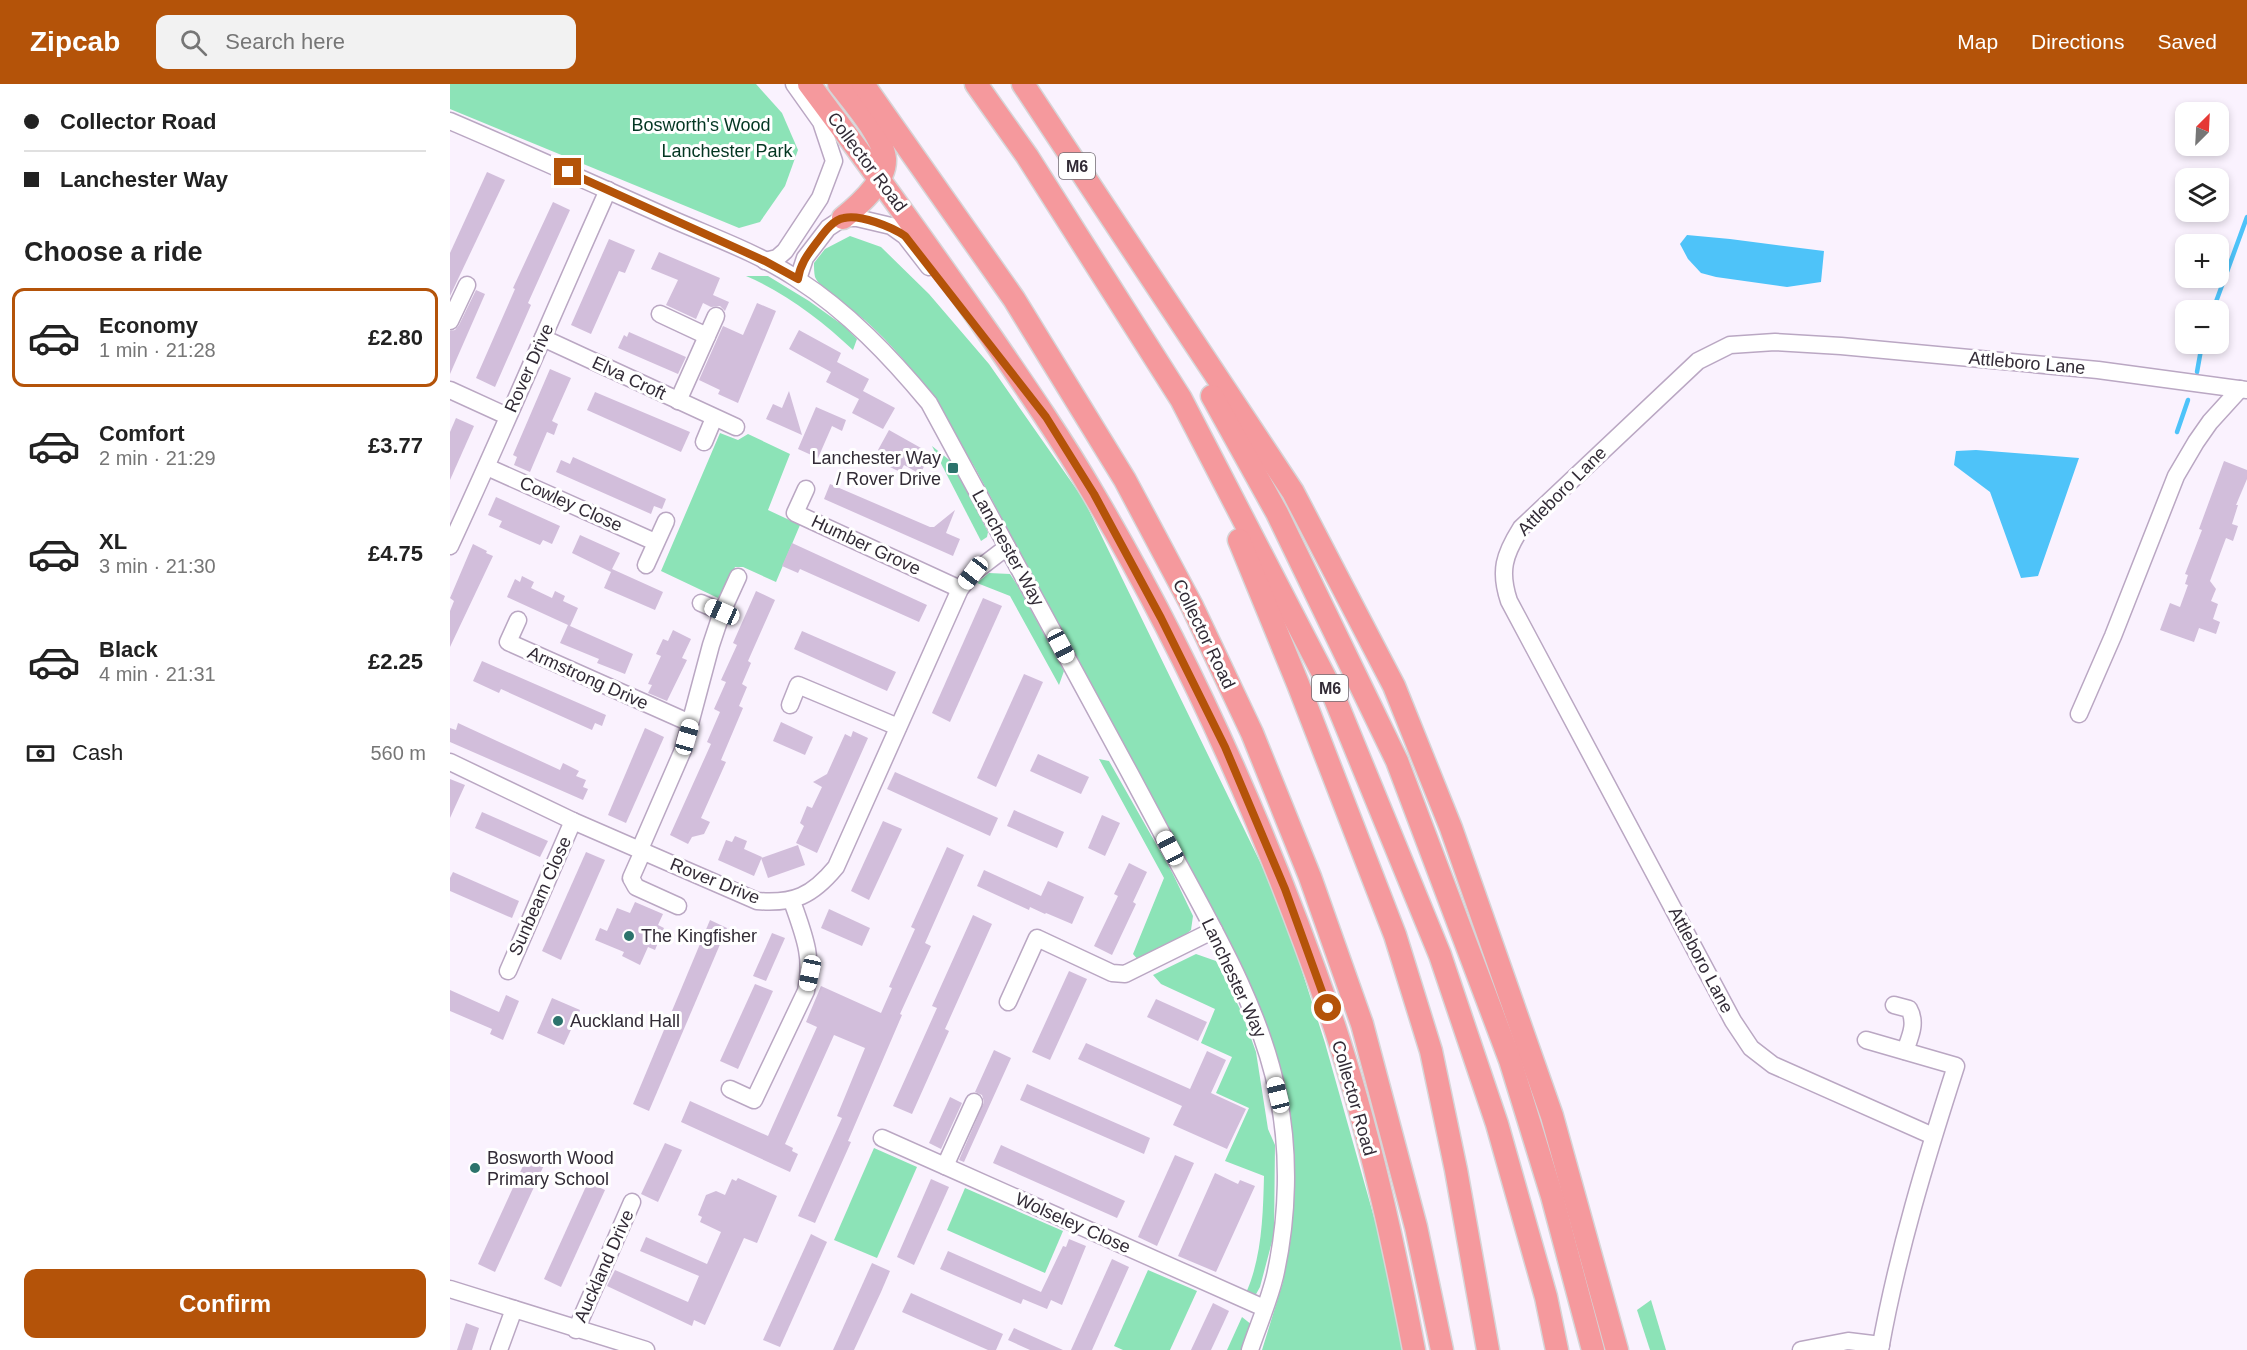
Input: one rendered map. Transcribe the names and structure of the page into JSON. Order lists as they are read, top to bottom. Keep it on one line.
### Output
{"streets":{"highway":["Collector Road","M6"],"street":["Attleboro Lane","Rover Drive","Elva Croft","Cowley Close","Humber Grove","Lanchester Way","Armstrong Drive","Sunbeam Close","Wolseley Close","Auckland Drive"]},"crossings":[["Rover Drive","Elva Croft"],["Rover Drive","Cowley Close"],["Rover Drive","Lanchester Way"],["Rover Drive","Sunbeam Close"],["Lanchester Way","Wolseley Close"]],"parks":["Bosworth's Wood","Lanchester Park"],"places":{"transit":["Lanchester Way / Rover Drive"],"other":["The Kingfisher","Auckland Hall","Bosworth Wood Primary School"]},"north":"top right","page":{"header":"Zipcab","search":"Search here","nav":["Map","Directions","Saved"],"banner":["Collector Road","Lanchester Way"],"map_buttons":["+","−"],"heading":"Choose a ride","list":[{"name":"Economy","note":"1 min · 21:28","value":"£2.80"},{"name":"Comfort","note":"2 min · 21:29","value":"£3.77"},{"name":"XL","note":"3 min · 21:30","value":"£4.75"},{"name":"Black","note":"4 min · 21:31","value":"£2.25"}],"pay":["Cash","560 m"],"buttons":"Confirm"}}
